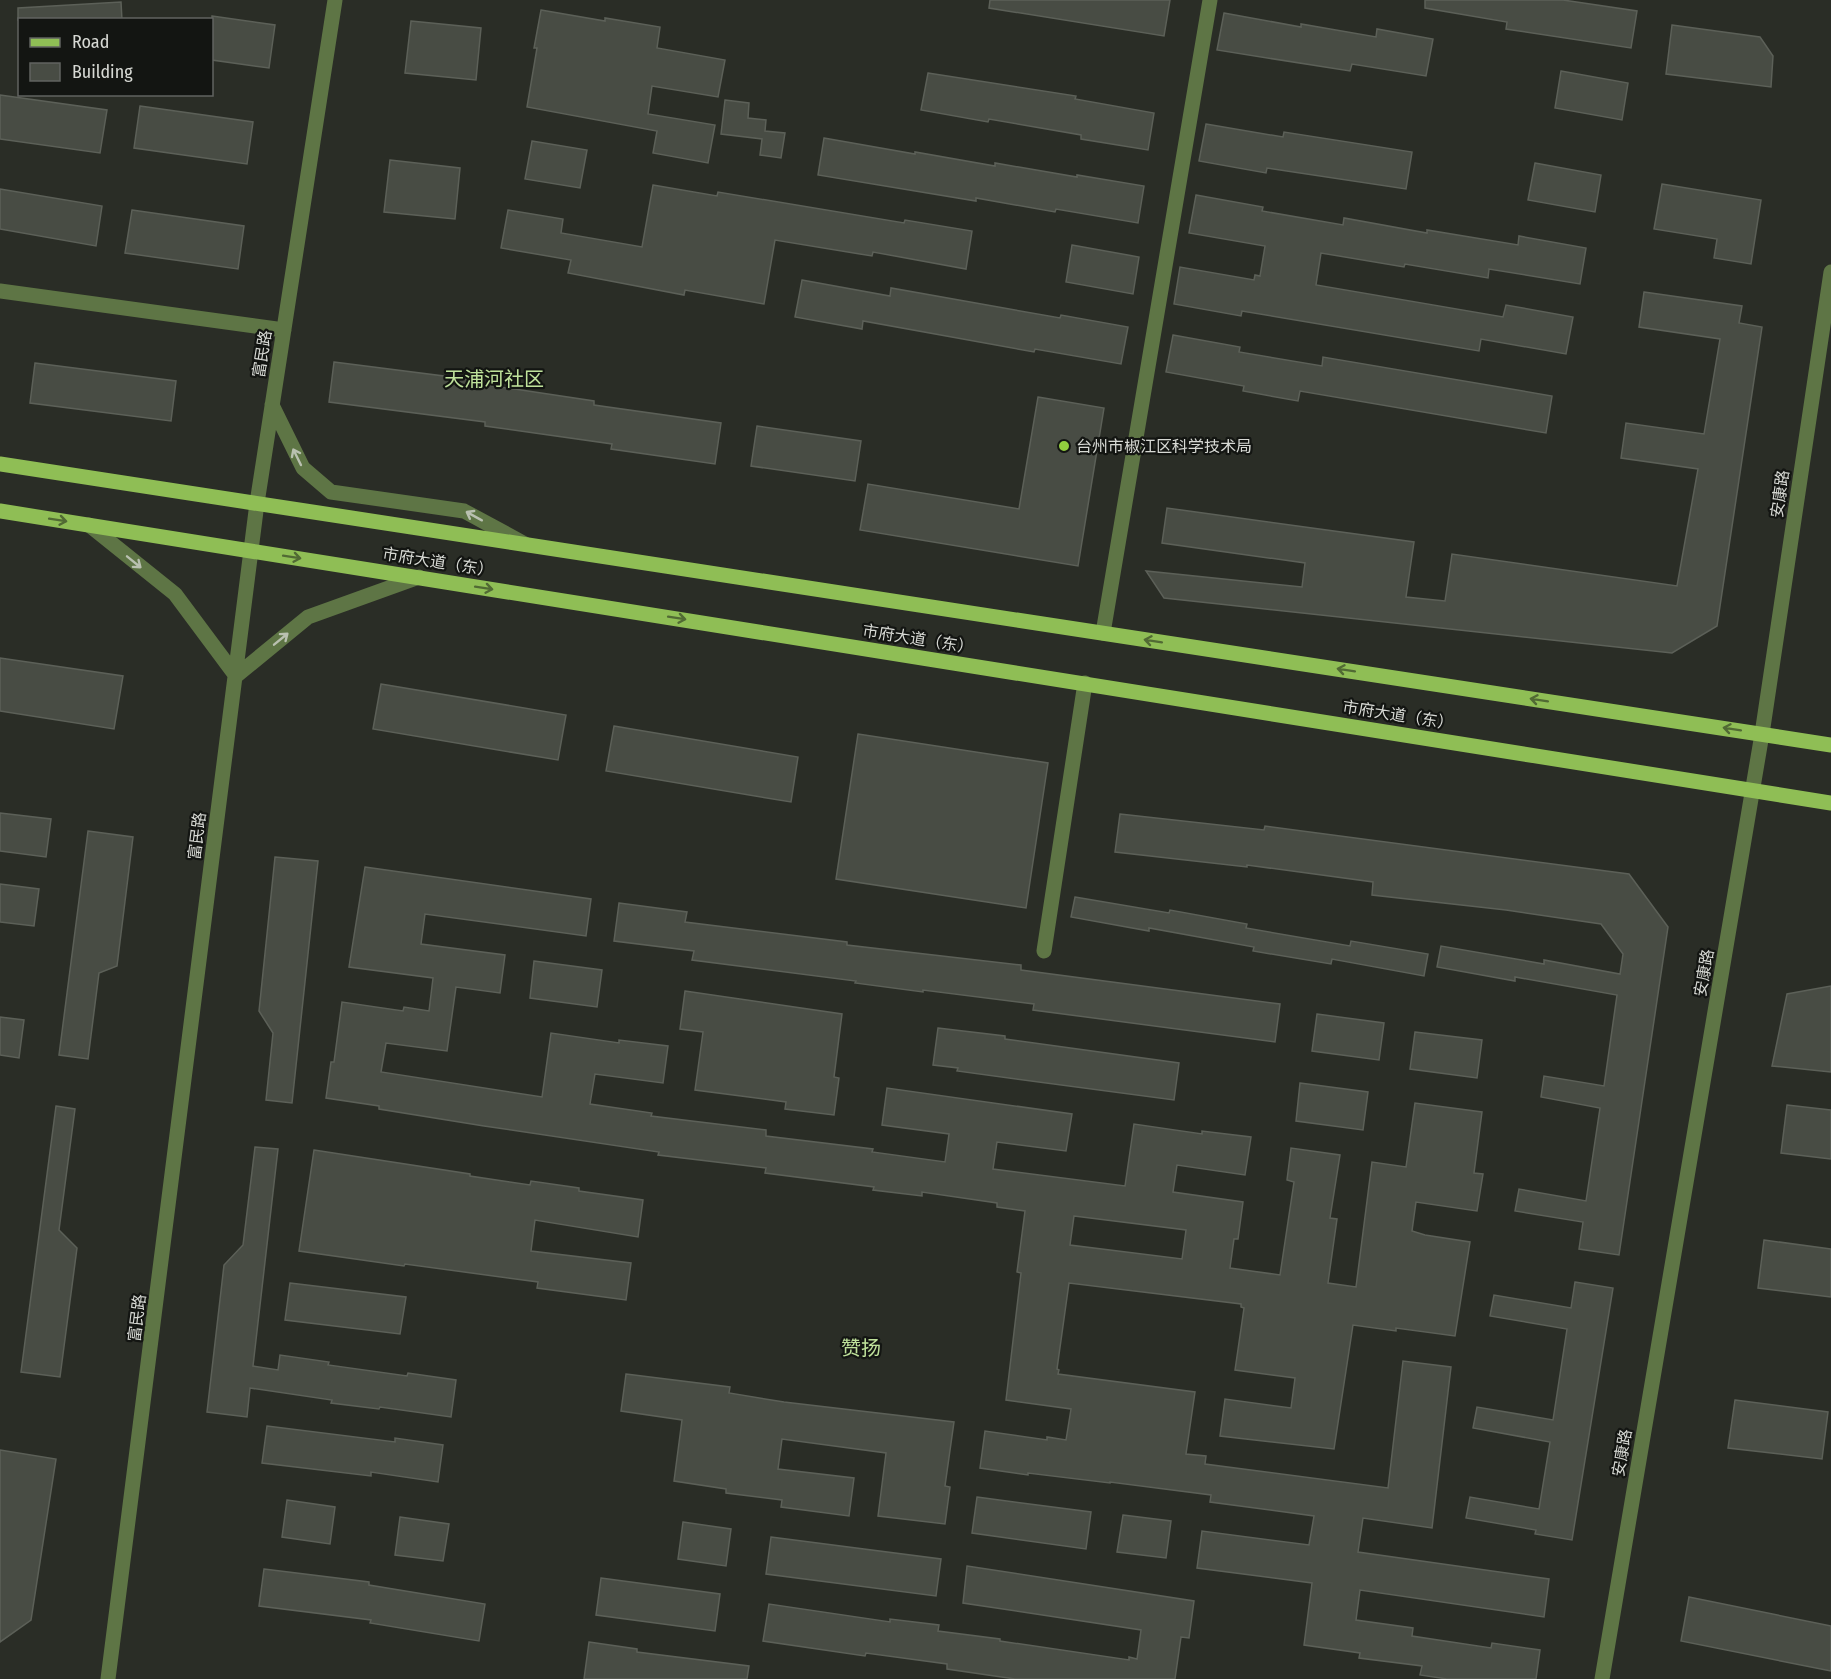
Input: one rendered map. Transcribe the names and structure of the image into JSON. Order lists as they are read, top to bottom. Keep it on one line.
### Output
{"streets":{"main road":["市府大道（东）"],"street":["富民路","安康路"]},"crossings":[["富民路","市府大道（东）"],["安康路","市府大道（东）"]],"districts":["天浦河社区","赞扬"],"places":["台州市椒江区科学技术局"],"legend":["Road","Building"]}
